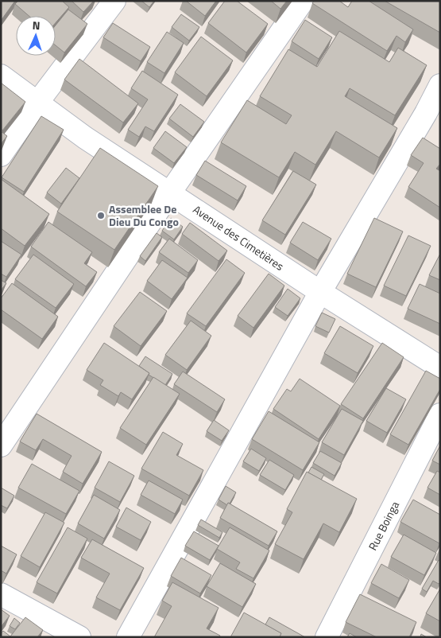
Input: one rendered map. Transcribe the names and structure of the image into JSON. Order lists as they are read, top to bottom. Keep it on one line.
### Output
{"streets":{"street":["Avenue des Cimetières","Rue Boinga"]},"places":["Assemblee De Dieu Du Congo"],"north":"top"}
